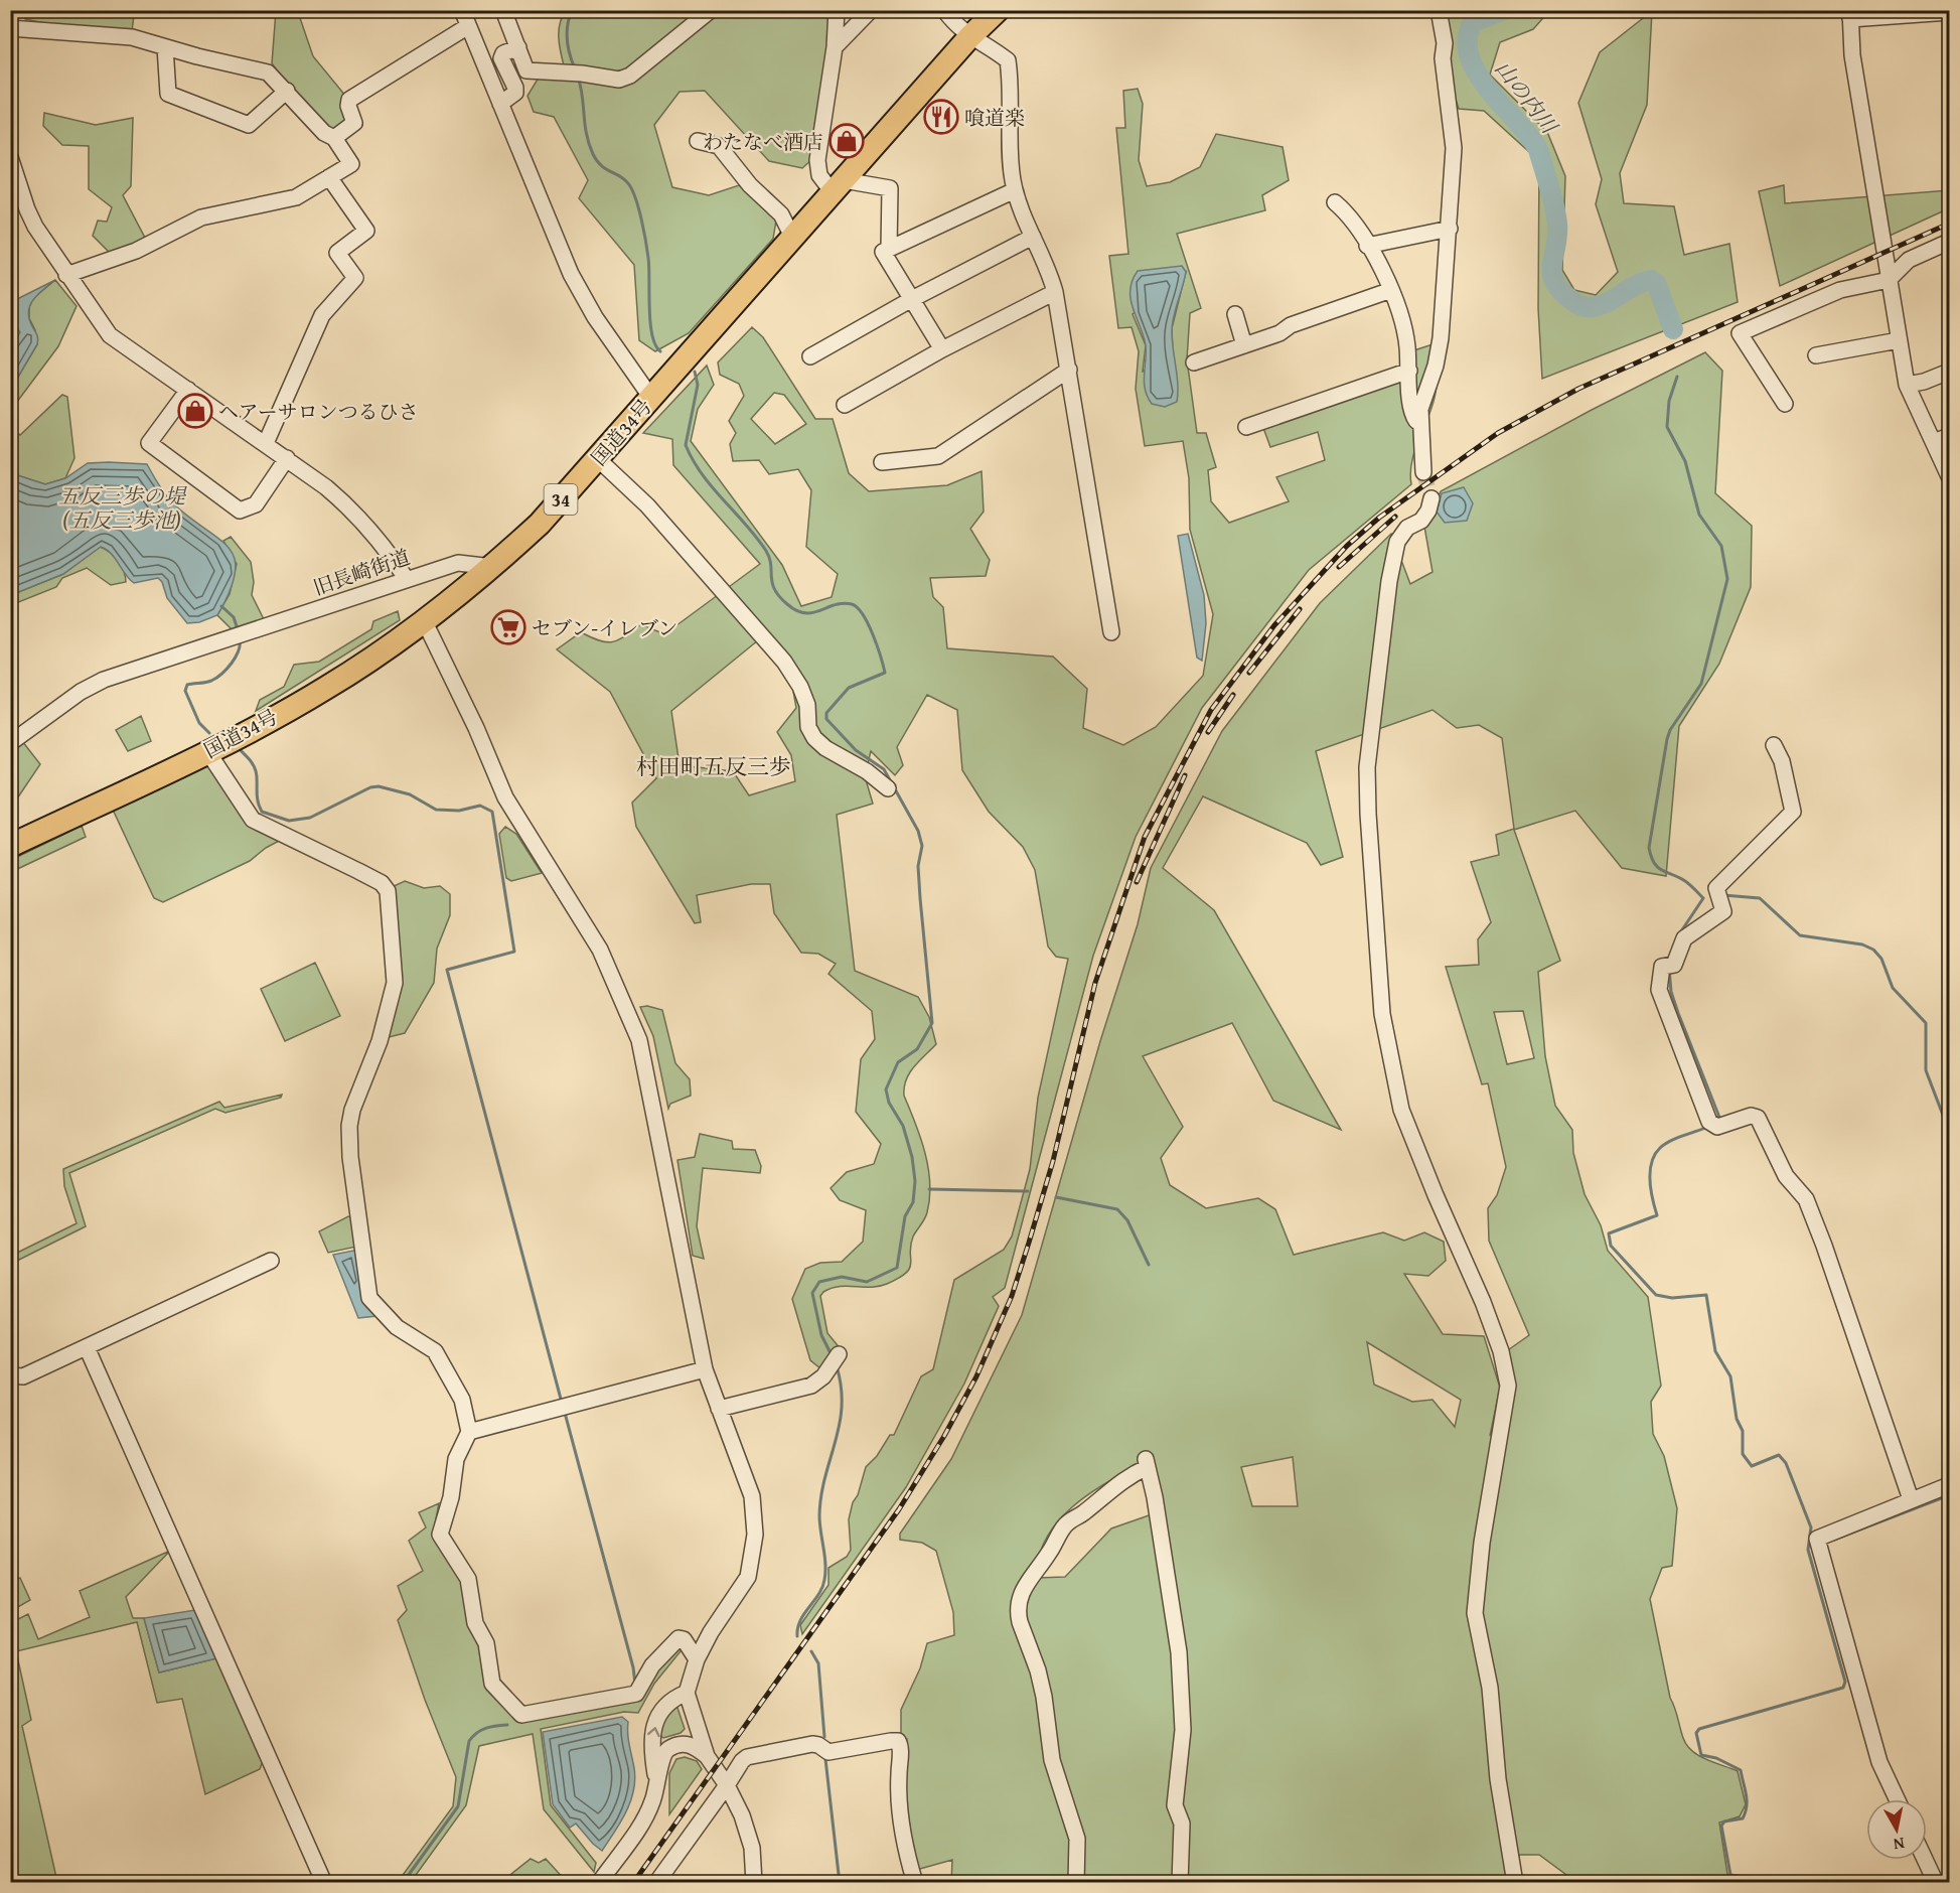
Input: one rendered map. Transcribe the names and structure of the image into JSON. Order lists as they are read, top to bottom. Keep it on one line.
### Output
{"streets":{"highway":["国道34号","34"],"street":["旧長崎街道"]},"crossings":[["国道34号","旧長崎街道"]],"districts":["村田町五反三歩"],"water":["山の内川","五反三歩の堤 (五反三歩池)"],"places":{"restaurant":["喰道楽"],"shop":["わたなべ酒店","ヘアーサロンつるひさ"],"supermarket":["セブン-イレブン"]},"north":"bottom"}
